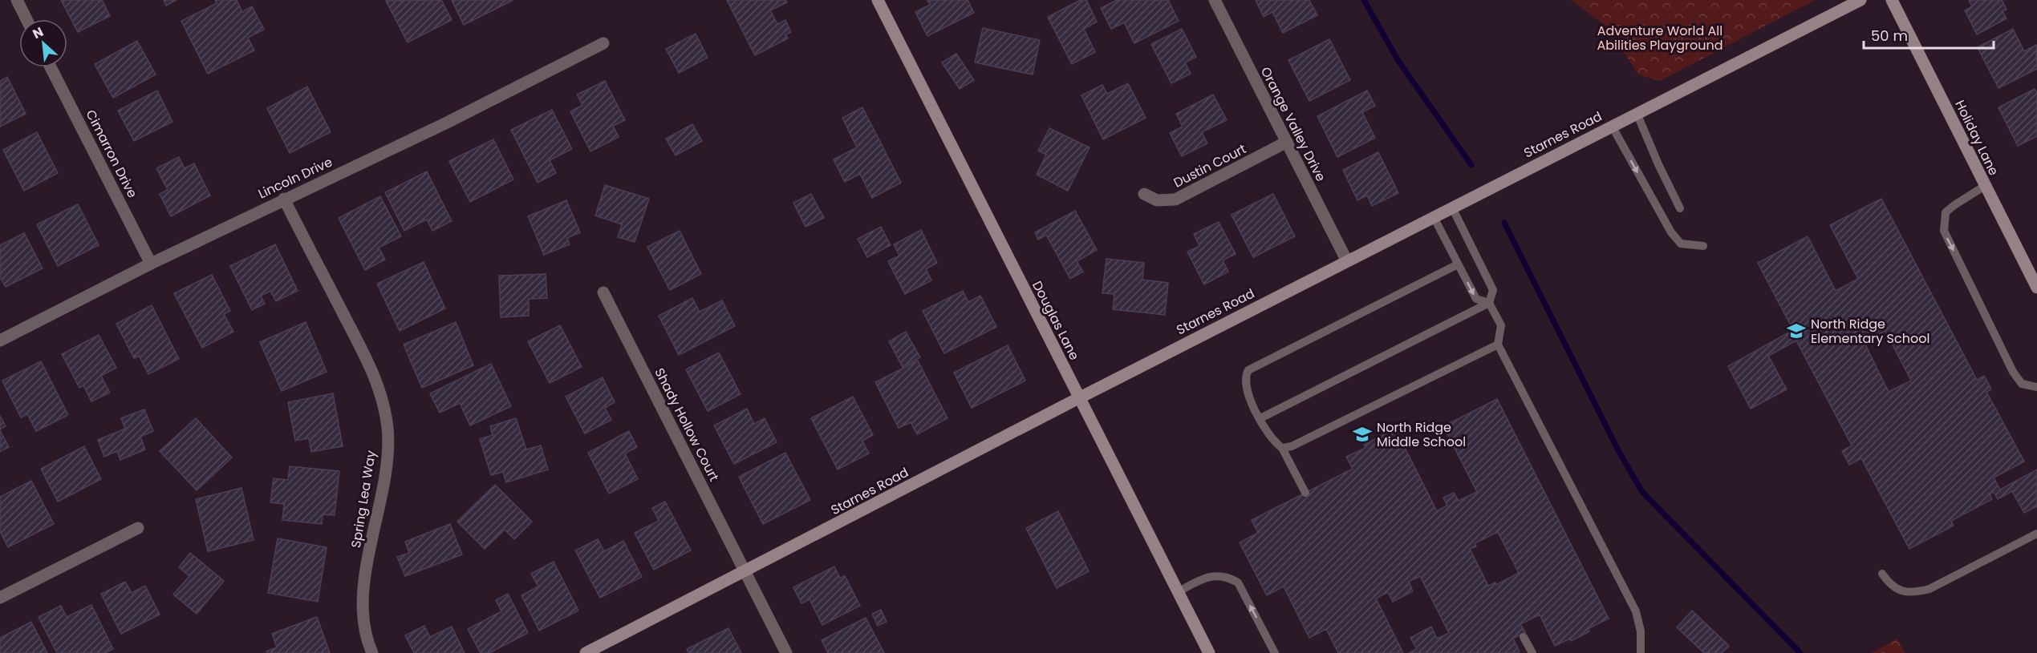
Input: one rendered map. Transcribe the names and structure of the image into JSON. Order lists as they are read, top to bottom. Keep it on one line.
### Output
{"streets":{"main road":["Starnes Road","Holiday Lane","Douglas Lane"],"street":["Orange Valley Drive","Cimarron Drive","Dustin Court","Lincoln Drive","Shady Hollow Court","Spring Lea Way"]},"crossings":[["Orange Valley Drive","Starnes Road"],["Orange Valley Drive","Dustin Court"],["Starnes Road","Douglas Lane"],["Starnes Road","Shady Hollow Court"],["Cimarron Drive","Lincoln Drive"],["Lincoln Drive","Spring Lea Way"]],"parks":["Adventure World All Abilities Playground"],"places":{"school or university":["North Ridge Elementary School","North Ridge Middle School"]},"scale_bar":"50 m","north":"top left"}
